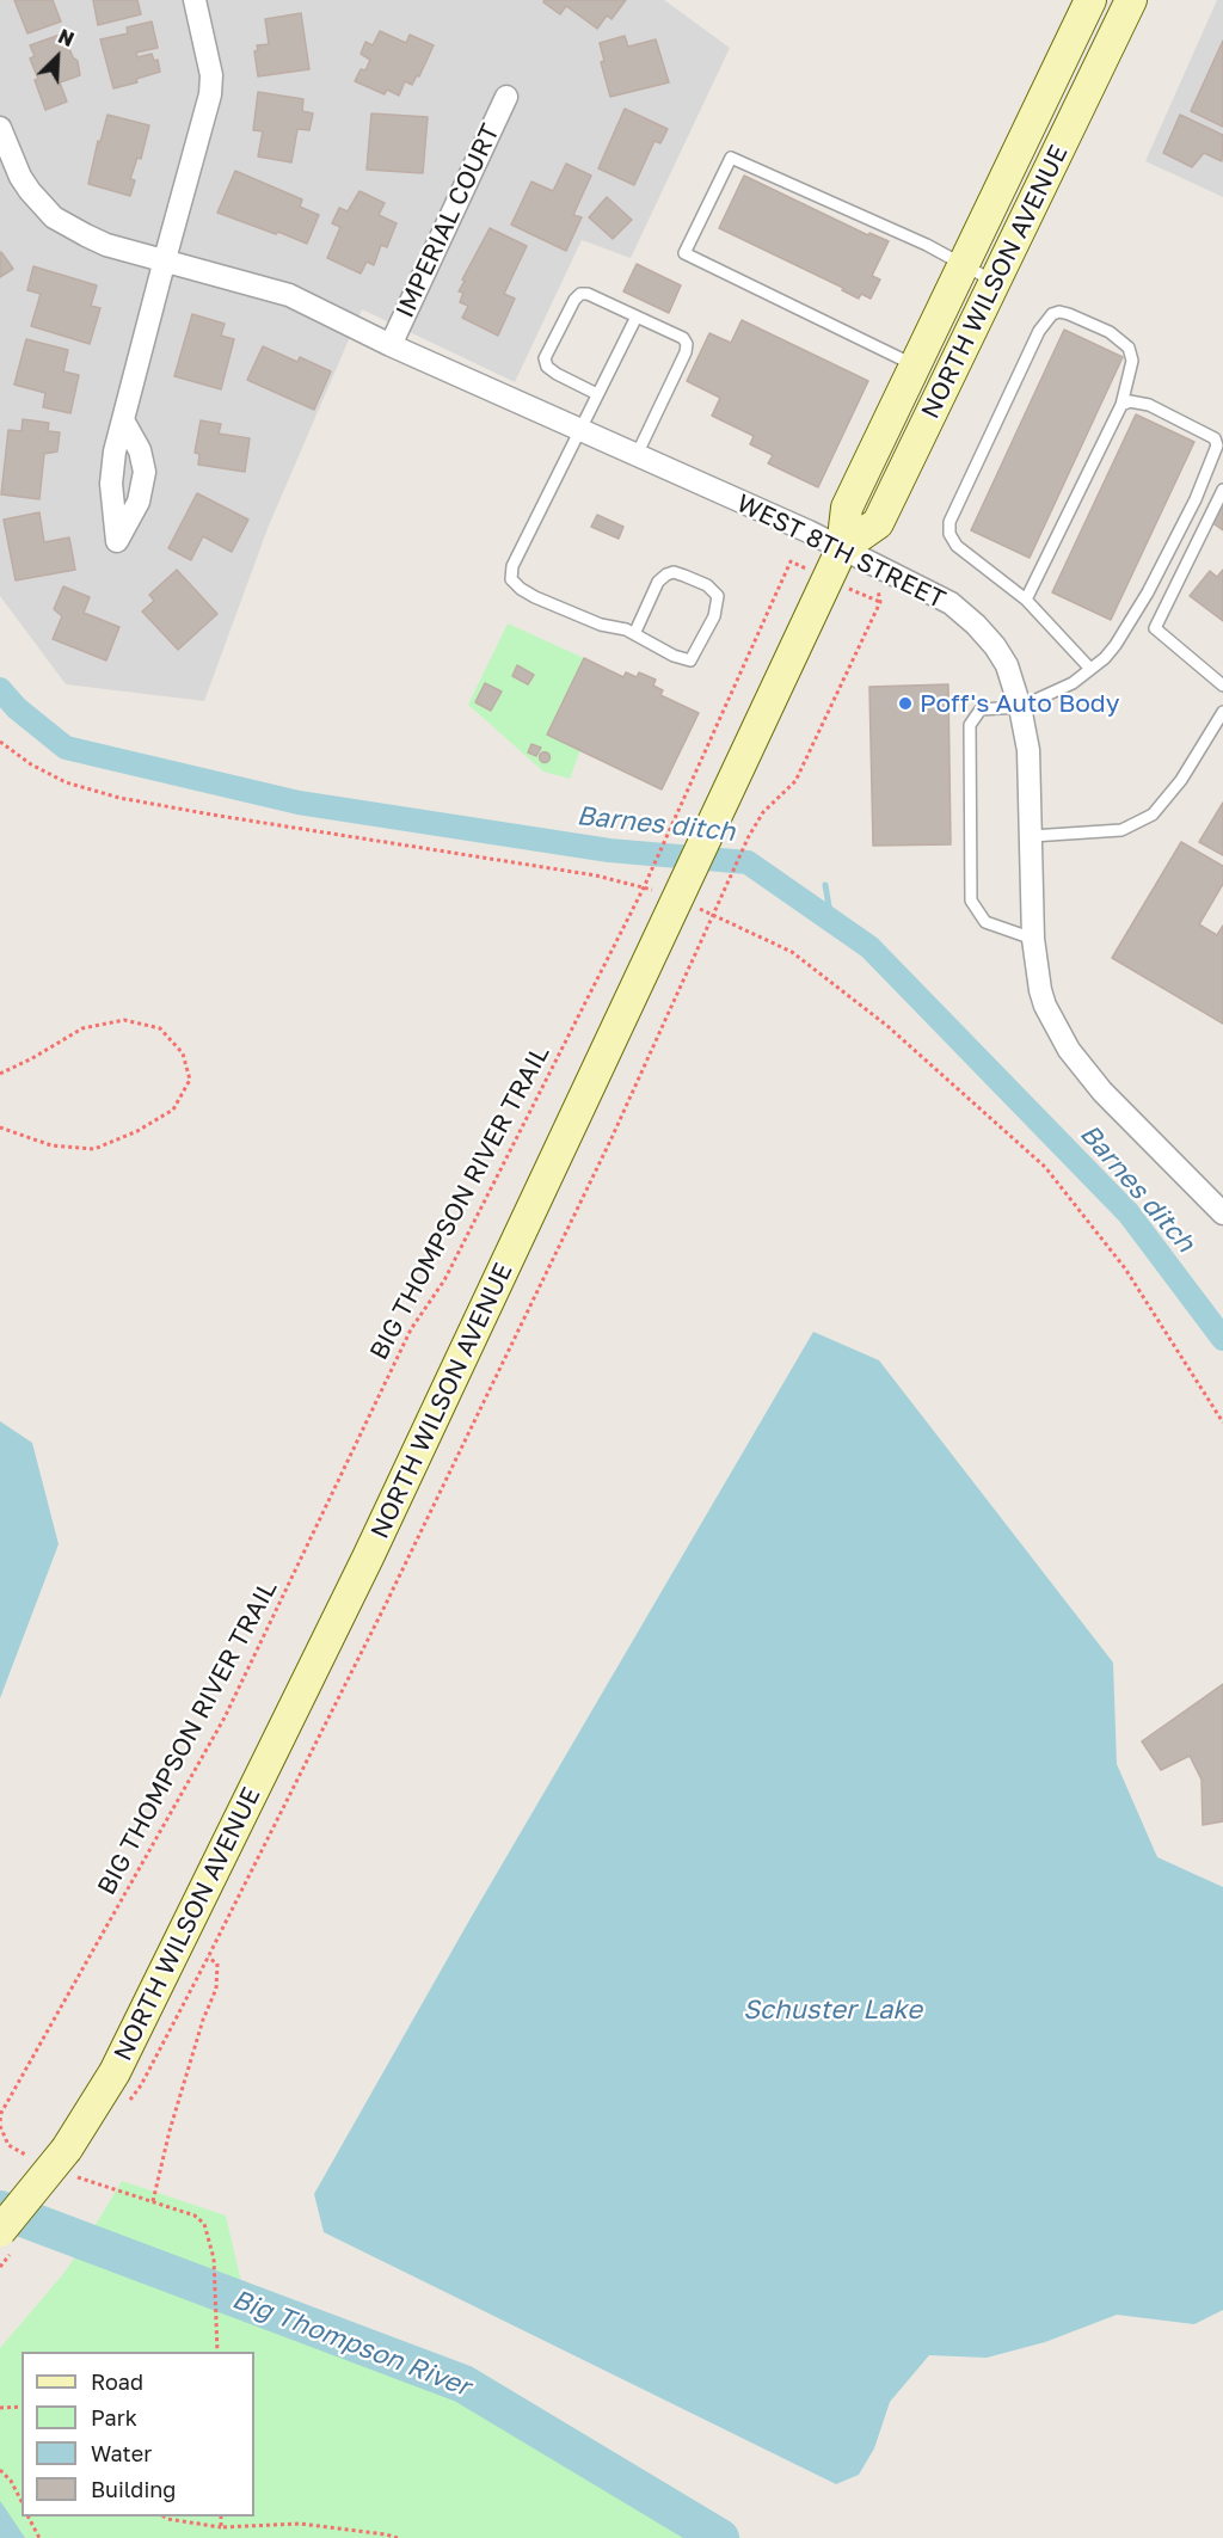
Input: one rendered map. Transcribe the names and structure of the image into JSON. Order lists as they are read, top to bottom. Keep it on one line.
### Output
{"streets":{"main road":["NORTH WILSON AVENUE"],"street":["IMPERIAL COURT","WEST 8TH STREET"],"path":["BIG THOMPSON RIVER TRAIL"]},"crossings":[["IMPERIAL COURT","WEST 8TH STREET"],["NORTH WILSON AVENUE","WEST 8TH STREET"]],"water":["Barnes ditch","Schuster Lake","Big Thompson River"],"places":["Poff's Auto Body"],"legend":["Road","Park","Water","Building"],"north":"top right"}
